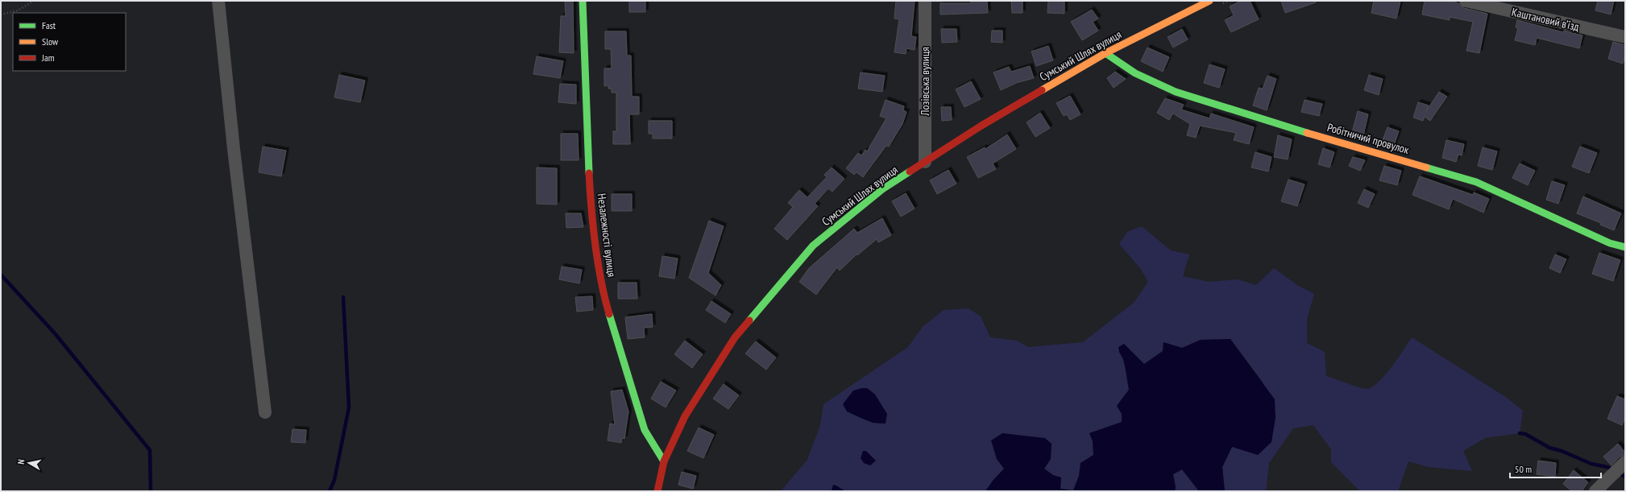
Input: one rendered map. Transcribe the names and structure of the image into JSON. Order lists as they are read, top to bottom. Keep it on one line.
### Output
{"streets":{"street":["Каштановий в’їзд","Сумський Шлях вулиця","Лозівська вулиця","Робітничий провулок","Незалежності вулиця"]},"crossings":[["Сумський Шлях вулиця","Лозівська вулиця"],["Сумський Шлях вулиця","Робітничий провулок"],["Сумський Шлях вулиця","Незалежності вулиця"]],"legend":["Fast","Slow","Jam"],"scale_bar":"50 m","north":"left"}
